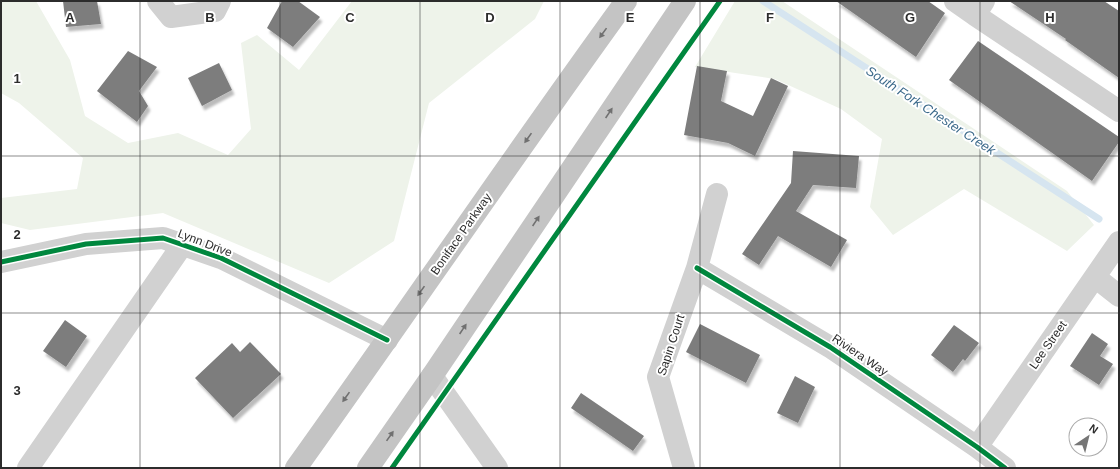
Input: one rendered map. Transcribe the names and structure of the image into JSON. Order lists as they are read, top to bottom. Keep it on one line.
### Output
{"streets":{"main road":["Boniface Parkway"],"street":["Lynn Drive","Sapin Court","Lee Street","Riviera Way"]},"crossings":[["Boniface Parkway","Lynn Drive"],["Sapin Court","Riviera Way"],["Lee Street","Riviera Way"]],"water":["South Fork Chester Creek"],"north":"top right","grid":{"columns":["A","B","C","D","E","F","G","H"],"rows":["1","2","3"]}}
